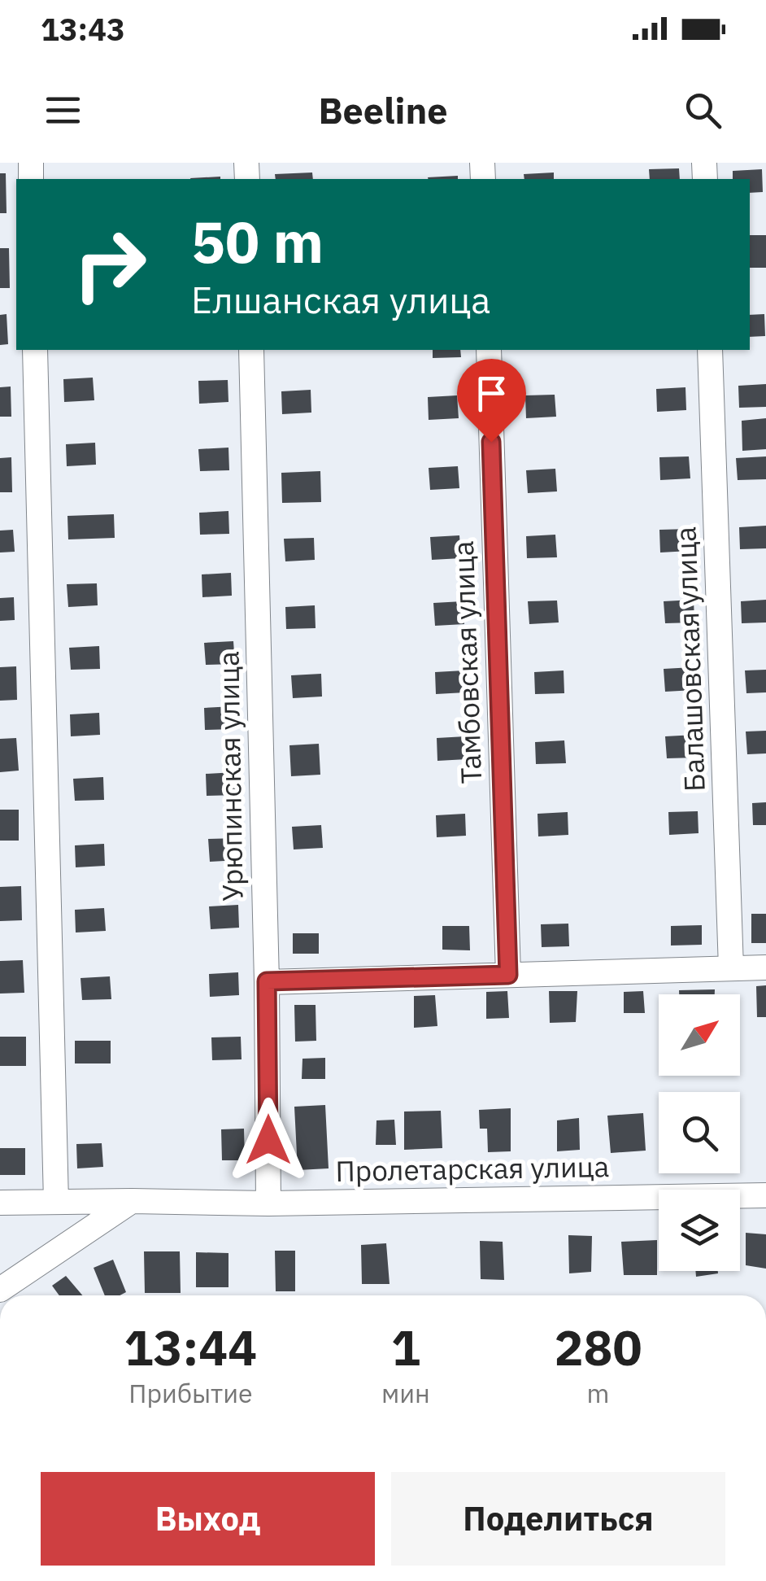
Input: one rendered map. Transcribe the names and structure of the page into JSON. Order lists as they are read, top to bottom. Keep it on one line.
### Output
{"streets":{"street":["Балашовская улица","Тамбовская улица","Урюпинская улица","Пролетарская улица"]},"crossings":[["Урюпинская улица","Пролетарская улица"]],"north":"top right","page":{"status":"13:43","header":"Beeline","turn":["50 m","Елшанская улица"],"eta":["13:44","Прибытие","1","мин","280","m"],"buttons":["Выход","Поделиться"]}}
